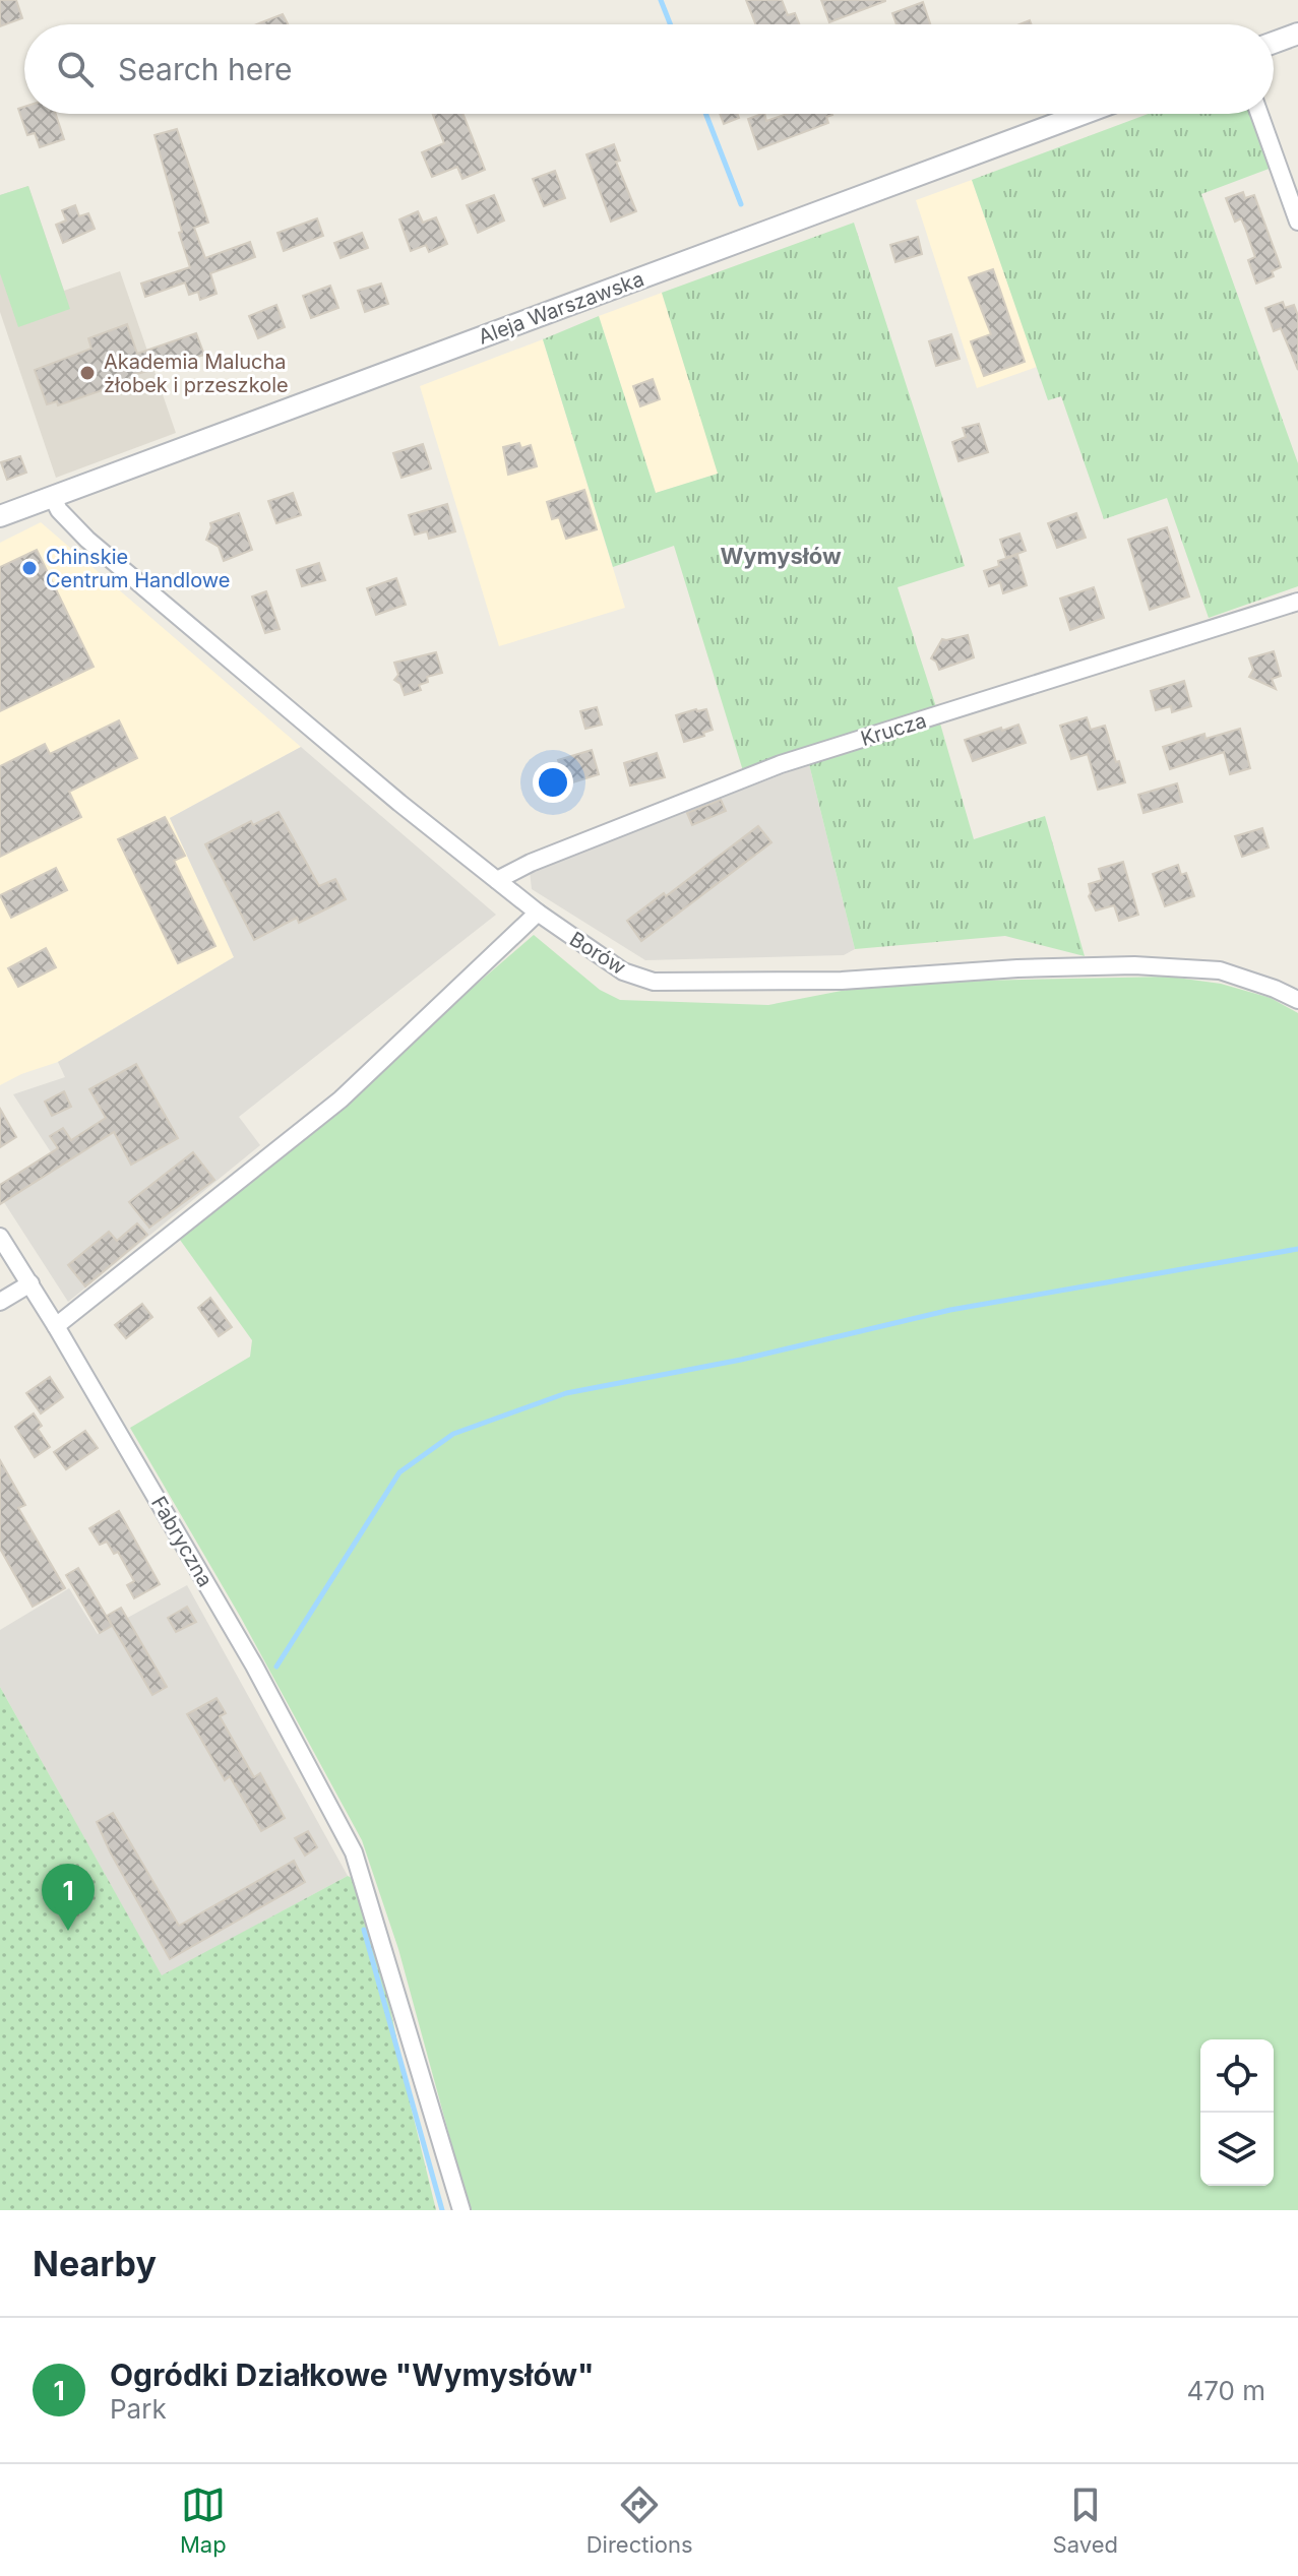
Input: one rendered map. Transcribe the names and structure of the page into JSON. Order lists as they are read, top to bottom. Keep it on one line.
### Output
{"streets":{"street":["Aleja Warszawska","Krucza","Borów","Fabryczna"]},"crossings":[["Aleja Warszawska","Borów"],["Krucza","Borów"]],"districts":["Wymysłów"],"places":["Akademia Malucha żłobek i przeszkole","Chinskie Centrum Handlowe"],"page":{"search":"Search here","pins":"1","heading":"Nearby","list":[{"mark":"1","name":"Ogródki Działkowe \"Wymysłów\"","note":"Park","value":"470 m"}],"nav":["Map","Directions","Saved"]}}
